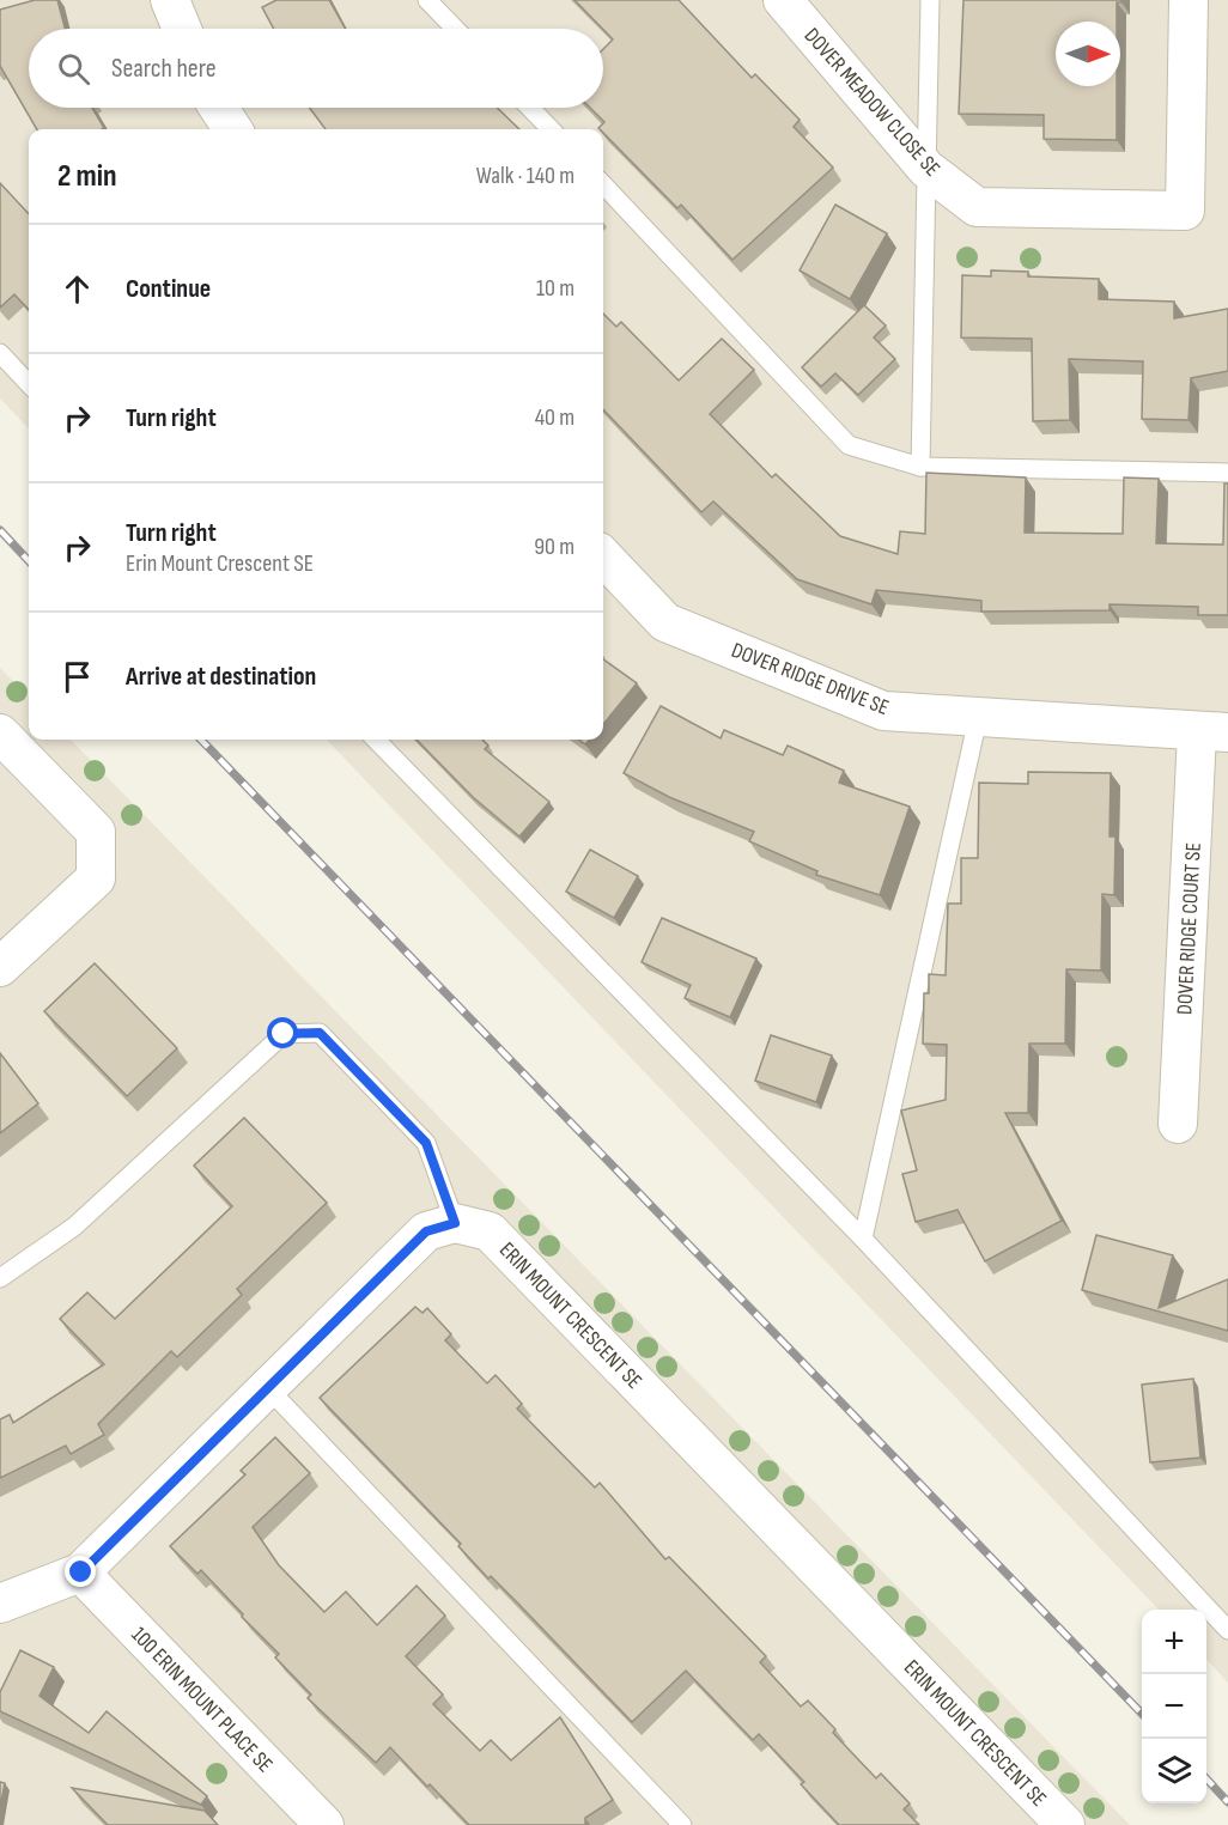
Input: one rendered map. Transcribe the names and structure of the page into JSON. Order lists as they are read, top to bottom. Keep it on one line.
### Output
{"streets":{"street":["DOVER MEADOW CLOSE SE","DOVER RIDGE DRIVE SE","DOVER RIDGE COURT SE","ERIN MOUNT CRESCENT SE","100 ERIN MOUNT PLACE SE"]},"crossings":[["DOVER RIDGE DRIVE SE","DOVER RIDGE COURT SE"]],"north":"right","page":{"search":"Search here","heading":["2 min","Walk · 140 m"],"list":[["Continue","10 m"],["Turn right","40 m"],["Turn right","Erin Mount Crescent SE","90 m"],"Arrive at destination"],"map_buttons":["+","−"]}}
